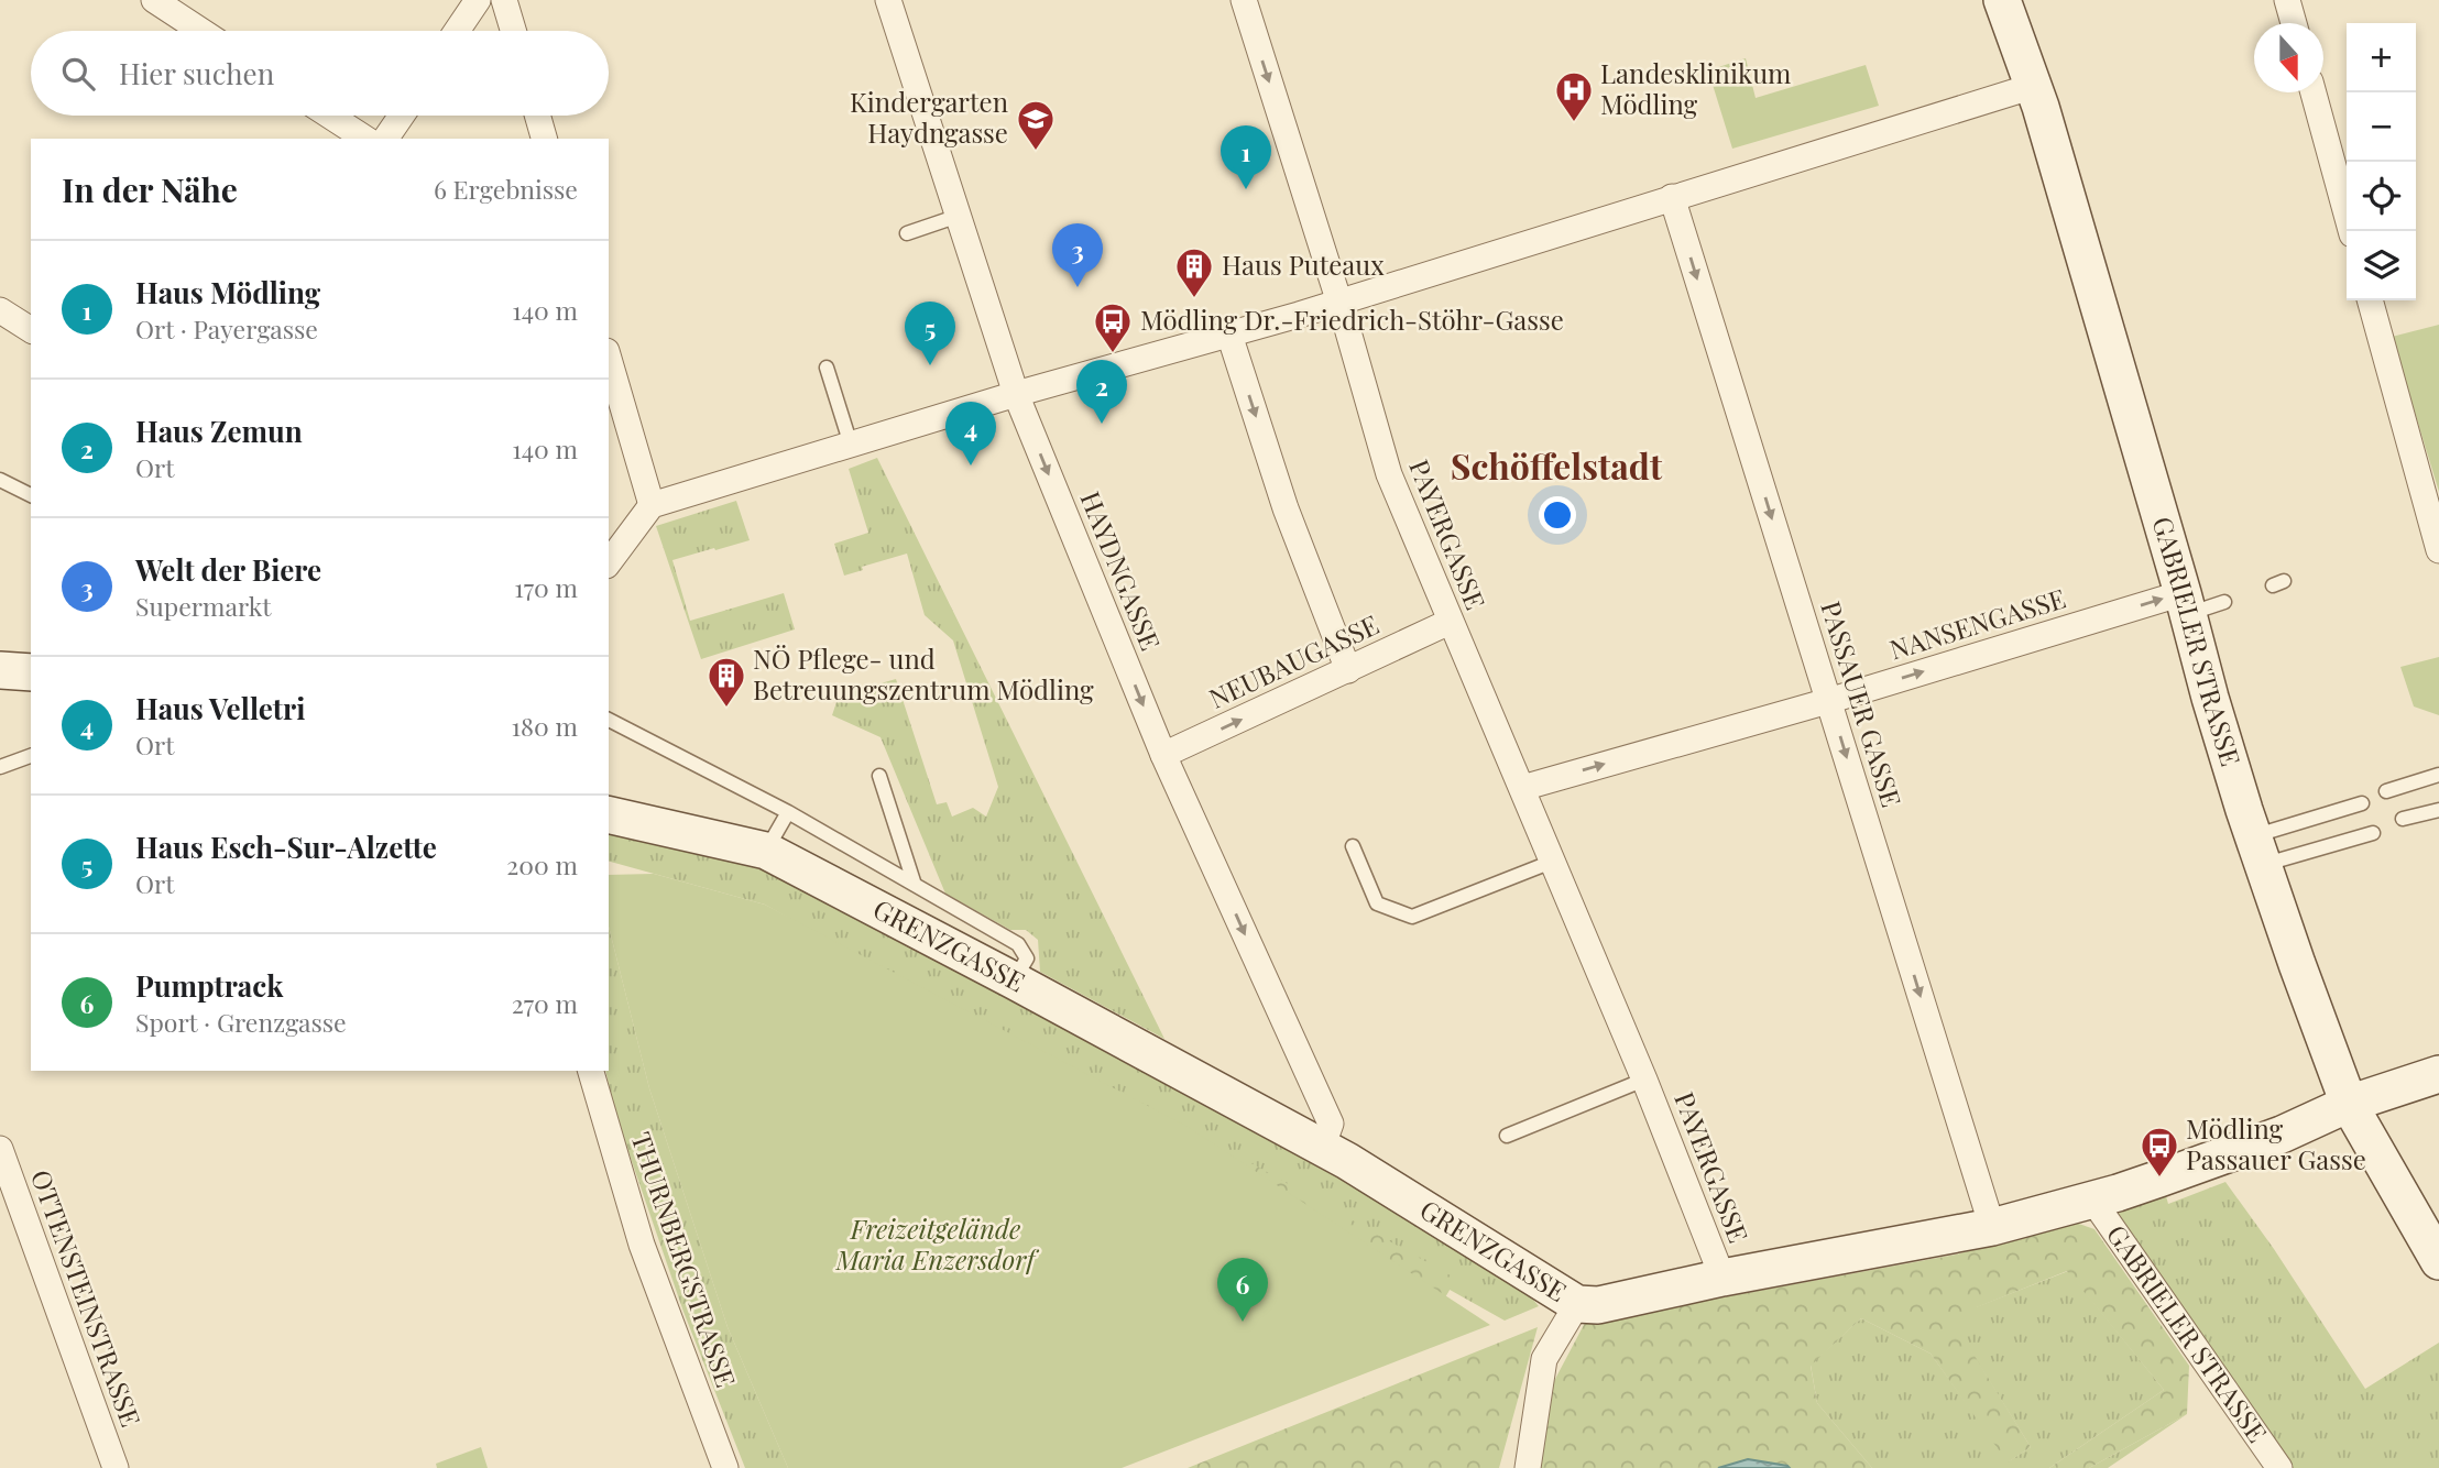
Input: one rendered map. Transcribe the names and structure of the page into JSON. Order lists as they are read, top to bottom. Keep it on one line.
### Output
{"streets":{"street":["PAYERGASSE","HAYDNGASSE","NANSENGASSE","GABRIELER STRASSE","NEUBAUGASSE","PASSAUER GASSE","GRENZGASSE","THURNBERGSTRASSE","OTTENSTEINSTRASSE"]},"crossings":[["PAYERGASSE","NANSENGASSE"],["PAYERGASSE","NEUBAUGASSE"],["PAYERGASSE","GRENZGASSE"],["HAYDNGASSE","NEUBAUGASSE"],["HAYDNGASSE","GRENZGASSE"],["NANSENGASSE","GABRIELER STRASSE"],["NANSENGASSE","PASSAUER GASSE"],["GABRIELER STRASSE","GRENZGASSE"],["PASSAUER GASSE","GRENZGASSE"]],"one_way":["NANSENGASSE","NEUBAUGASSE","PASSAUER GASSE"],"districts":["Schöffelstadt"],"parks":["Freizeitgelände Maria Enzersdorf"],"places":{"hospital":["Landesklinikum Mödling"],"school or university":["Kindergarten Haydngasse"],"building":["Haus Puteaux","NÖ Pflege- und Betreuungszentrum Mödling"],"bus stop":["Mödling Dr.-Friedrich-Stöhr-Gasse","Mödling Passauer Gasse"]},"north":"bottom","page":{"map_buttons":["+","−"],"search":"Hier suchen","pins":["1","3","5","2","4","6"],"heading":["In der Nähe","6 Ergebnisse"],"list":[{"mark":"1","name":"Haus Mödling","note":"Ort · Payergasse","value":"140 m"},{"mark":"2","name":"Haus Zemun","note":"Ort","value":"140 m"},{"mark":"3","name":"Welt der Biere","note":"Supermarkt","value":"170 m"},{"mark":"4","name":"Haus Velletri","note":"Ort","value":"180 m"},{"mark":"5","name":"Haus Esch-Sur-Alzette","note":"Ort","value":"200 m"},{"mark":"6","name":"Pumptrack","note":"Sport · Grenzgasse","value":"270 m"}]}}
